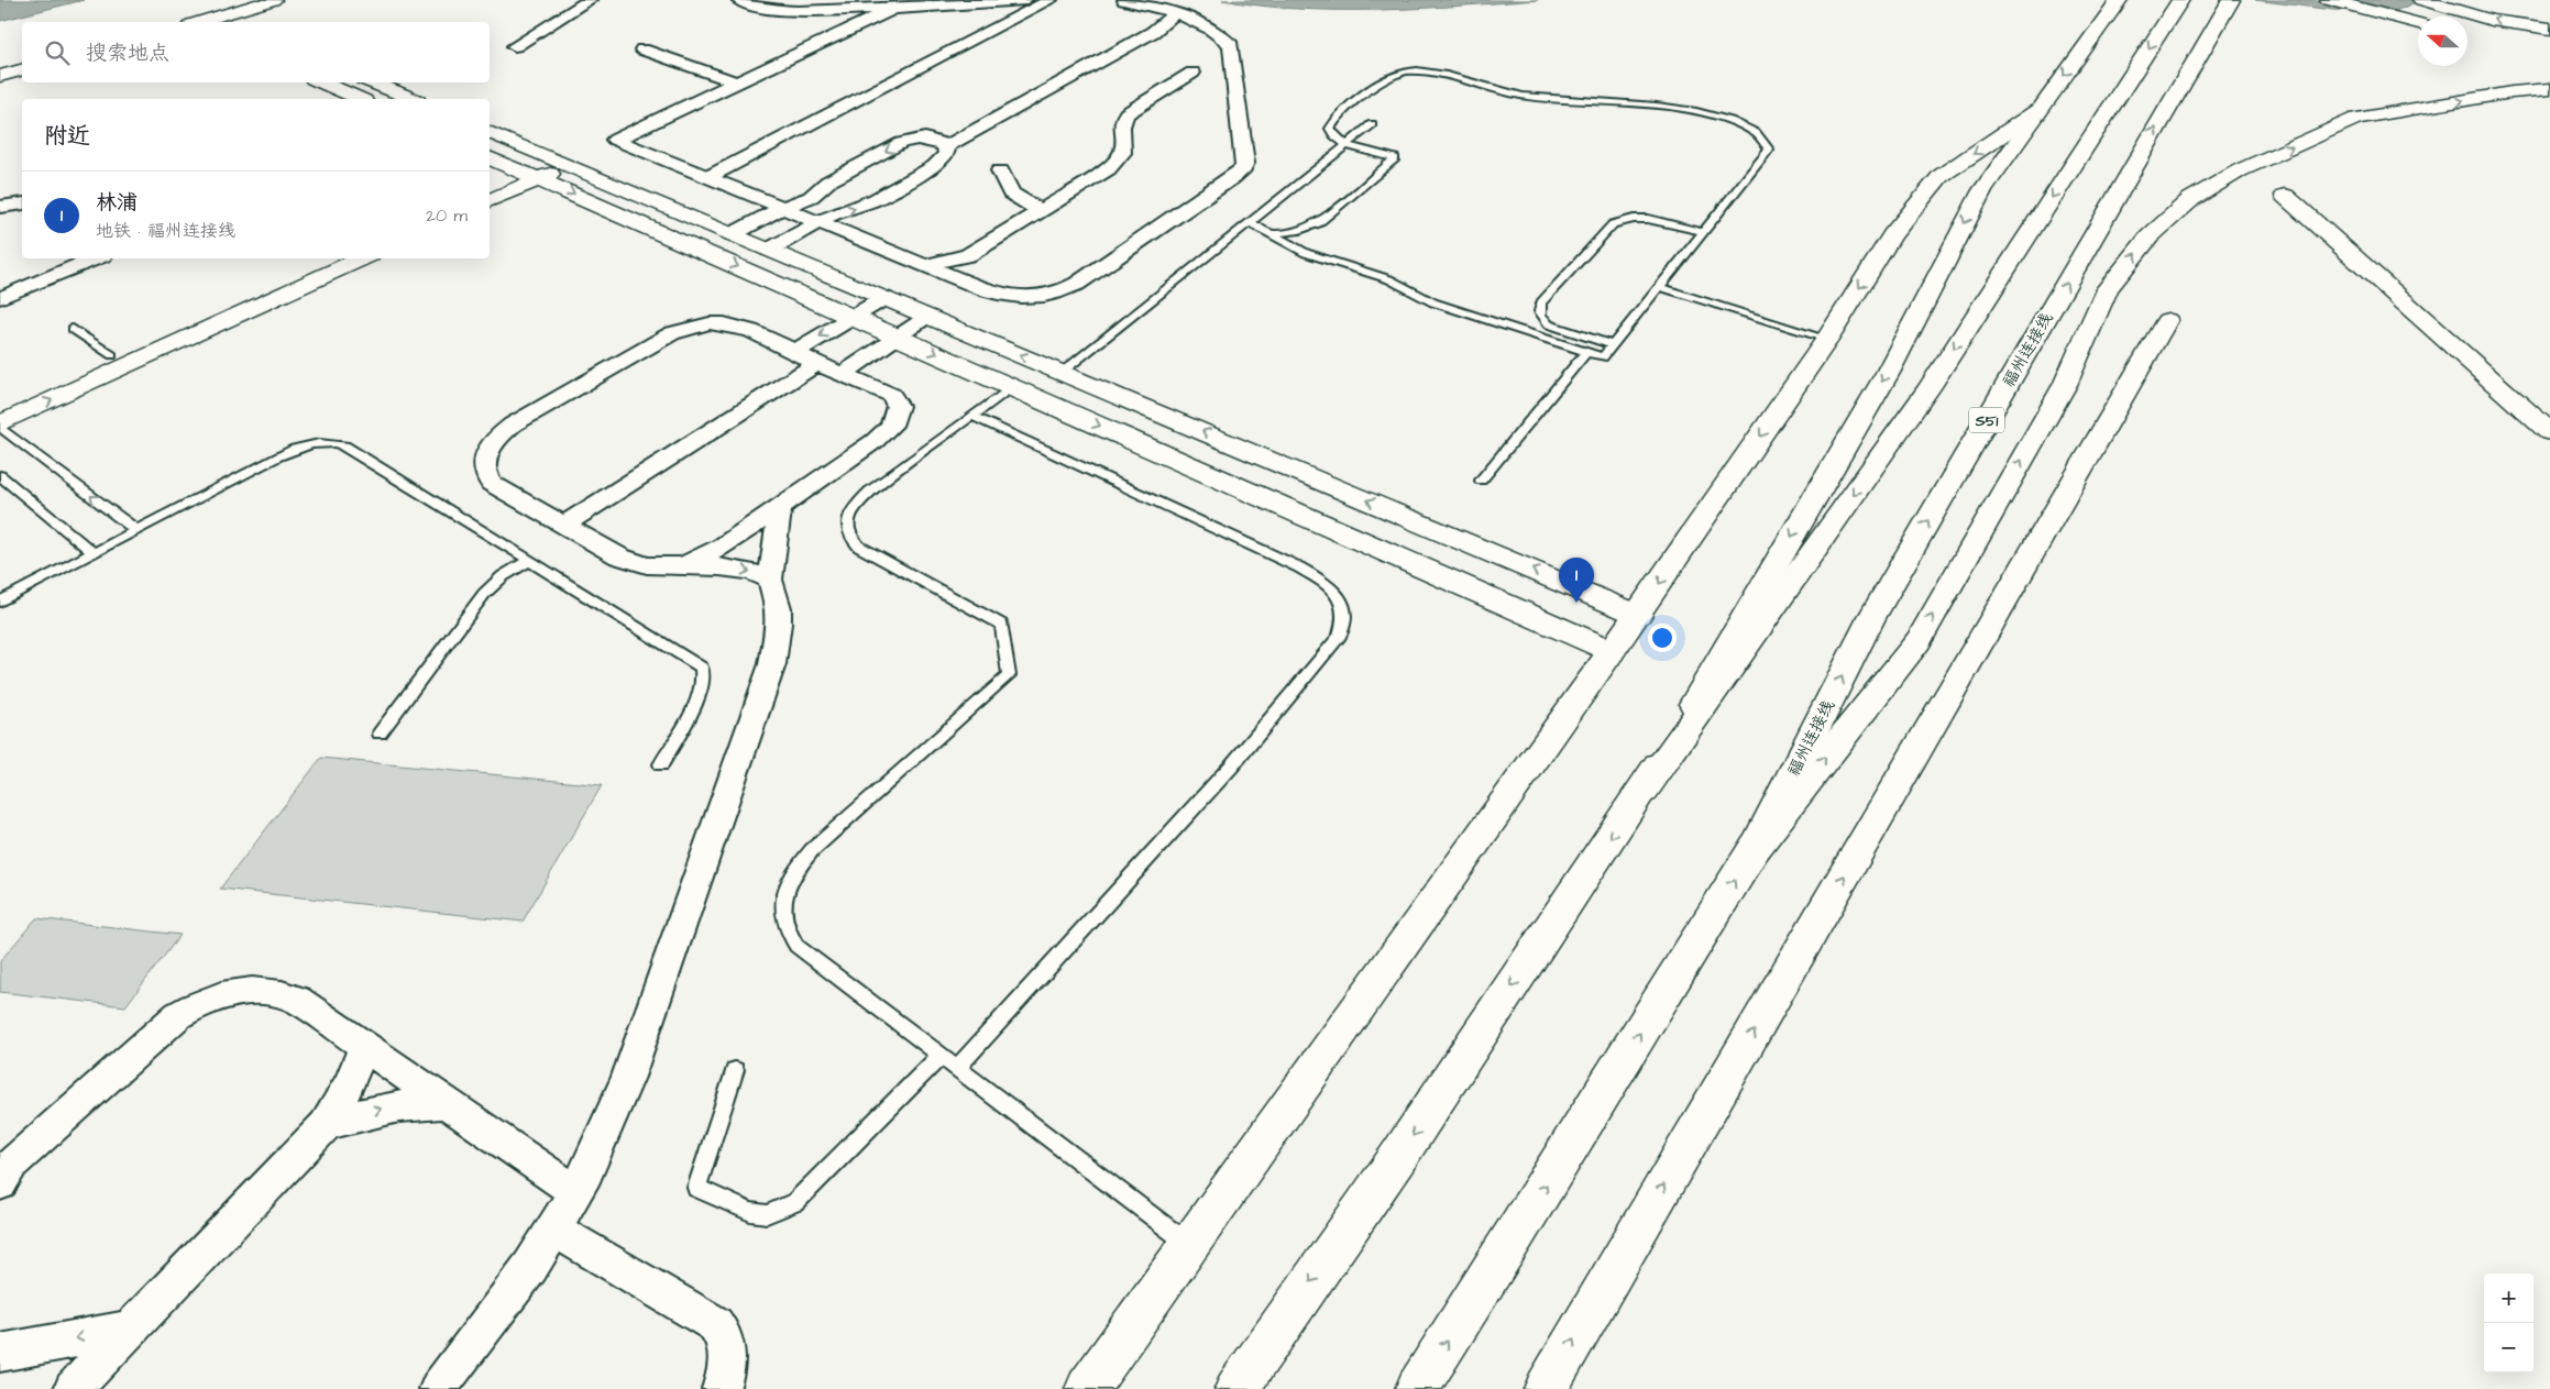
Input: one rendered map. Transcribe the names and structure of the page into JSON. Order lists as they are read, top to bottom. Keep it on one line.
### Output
{"streets":{"main road":["福州连接线","S51"]},"north":"left","page":{"search":"搜索地点","heading":"附近","list":[{"mark":"1","name":"林浦","note":"地铁 · 福州连接线","value":"20 m"}],"pins":"1","map_buttons":["+","−"]}}
